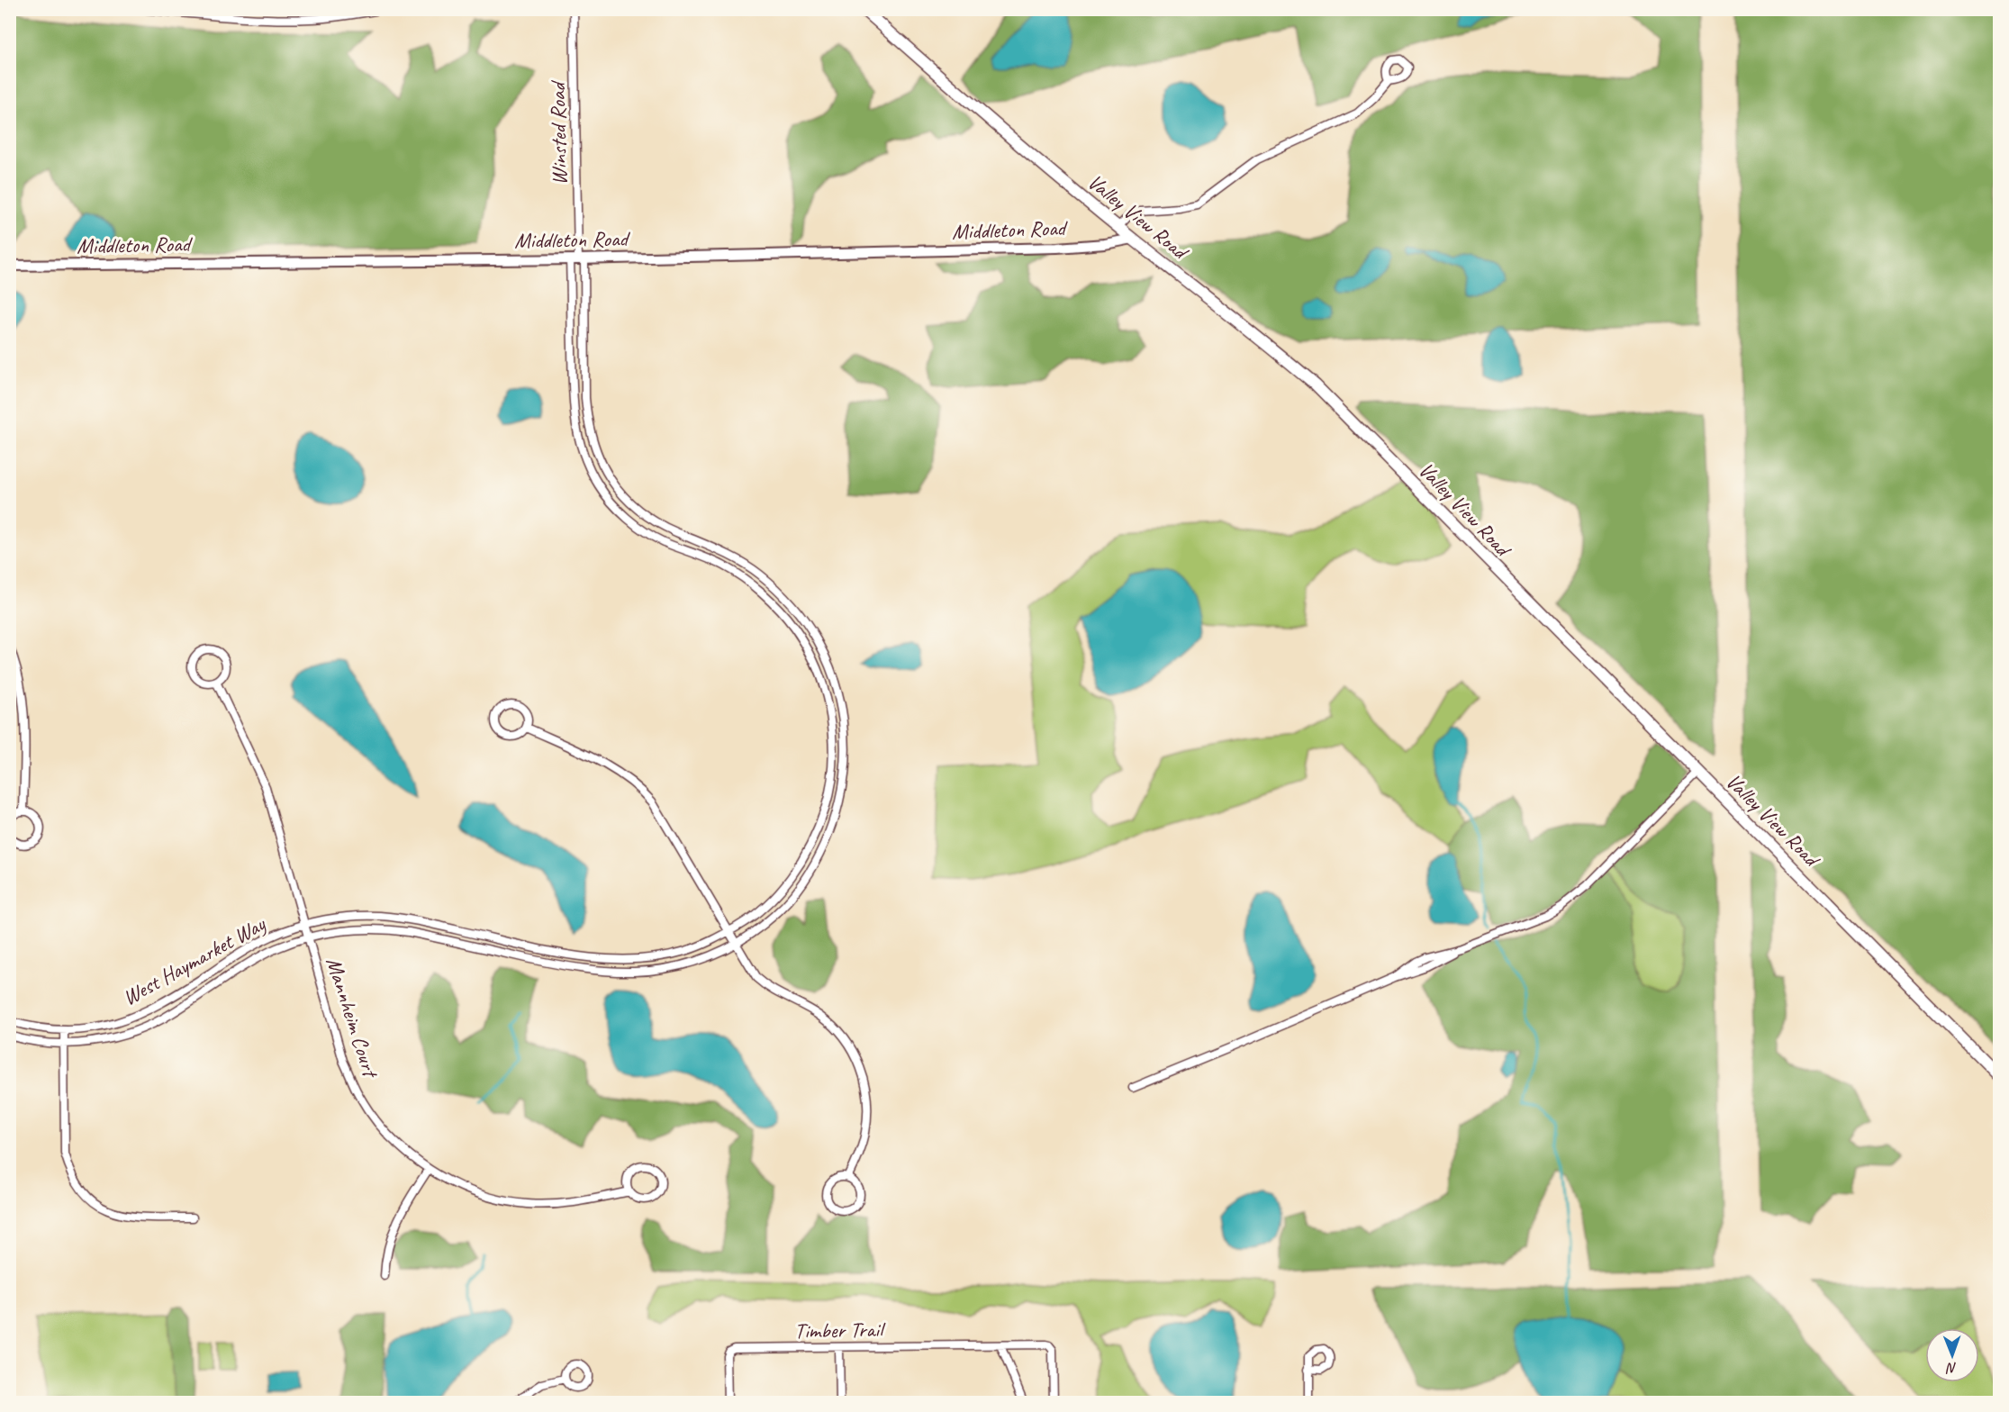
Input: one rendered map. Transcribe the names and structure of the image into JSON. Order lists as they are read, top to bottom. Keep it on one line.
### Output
{"streets":{"main road":["Valley View Road"],"street":["Winsted Road","Middleton Road","West Haymarket Way","Mannheim Court","Timber Trail"]},"crossings":[["Winsted Road","Middleton Road"],["Winsted Road","West Haymarket Way"],["Valley View Road","Middleton Road"],["Middleton Road","West Haymarket Way"],["West Haymarket Way","Mannheim Court"]],"north":"bottom"}
